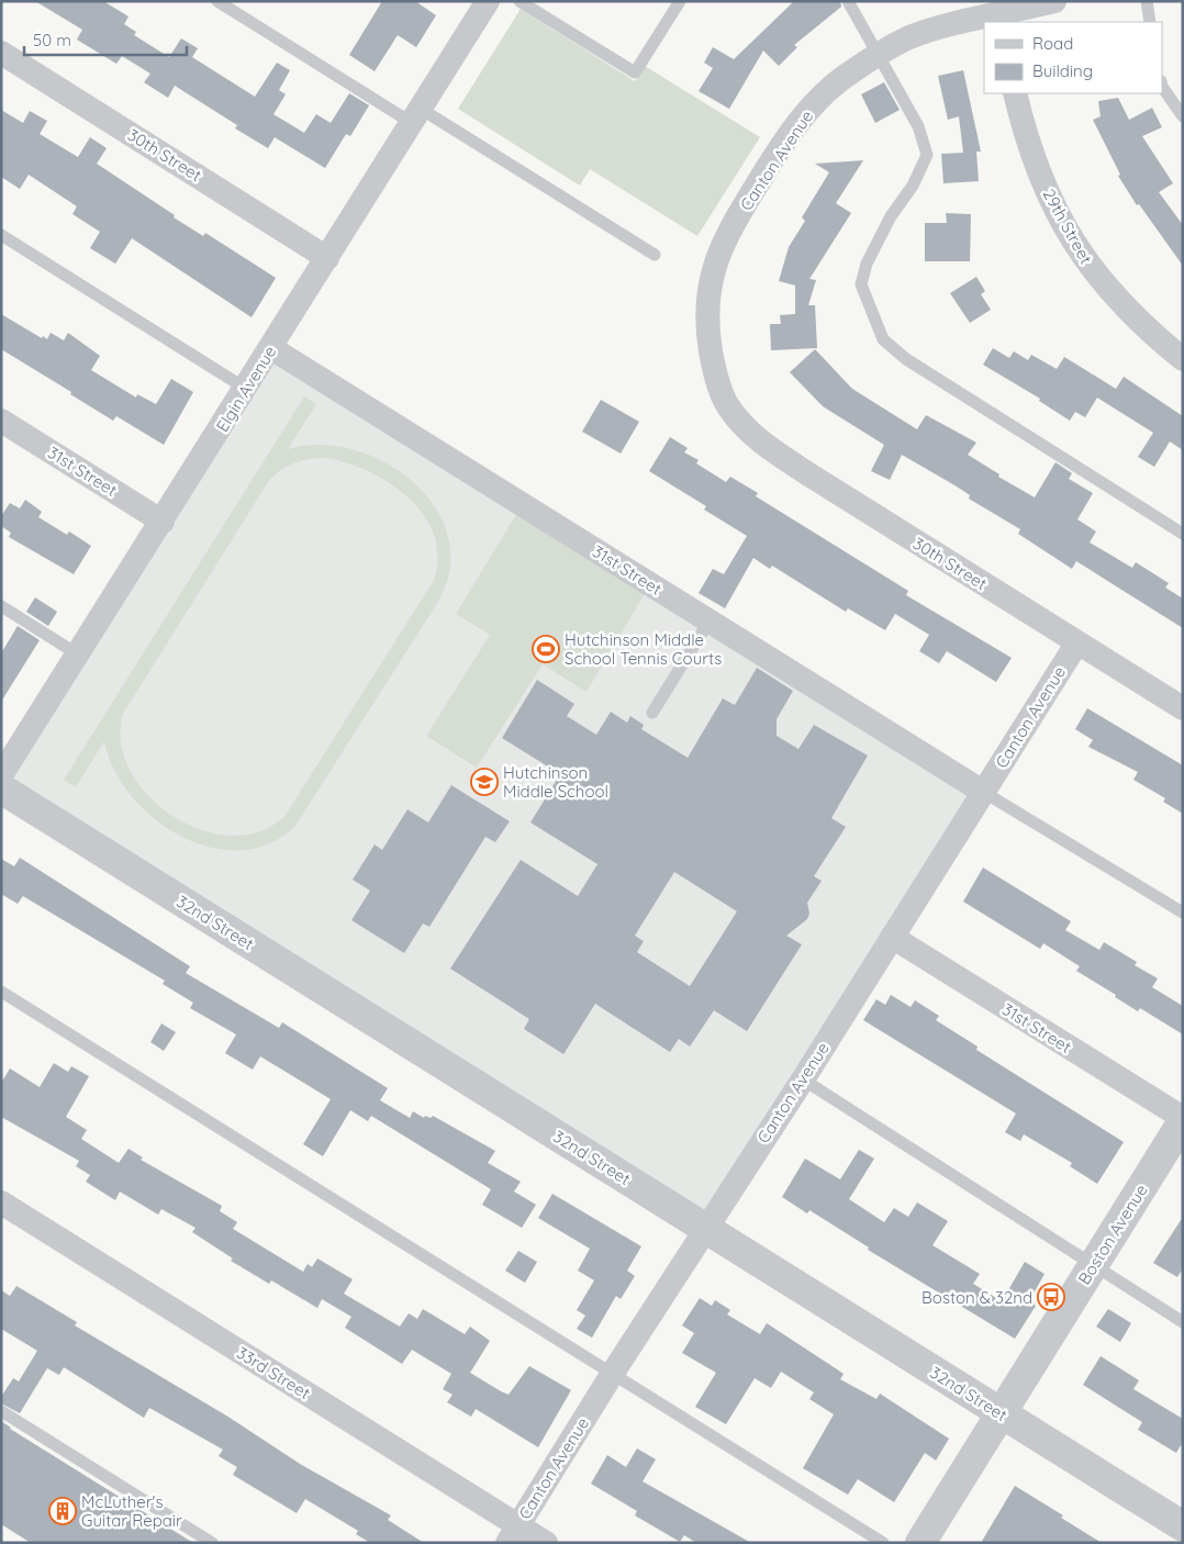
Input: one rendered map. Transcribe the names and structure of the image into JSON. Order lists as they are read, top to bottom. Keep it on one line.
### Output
{"streets":{"street":["30th Street","Canton Avenue","29th Street","Elgin Avenue","31st Street","32nd Street","Boston Avenue","33rd Street"]},"crossings":[["30th Street","Canton Avenue"],["30th Street","Elgin Avenue"],["Canton Avenue","31st Street"],["Canton Avenue","32nd Street"],["Canton Avenue","33rd Street"],["Elgin Avenue","31st Street"],["31st Street","Boston Avenue"],["32nd Street","Boston Avenue"]],"places":{"sports":["Hutchinson Middle School Tennis Courts"],"school or university":["Hutchinson Middle School"],"bus stop":["Boston & 32nd"],"building":["McLuther's Guitar Repair"]},"legend":["Road","Building"],"scale_bar":"50 m"}
